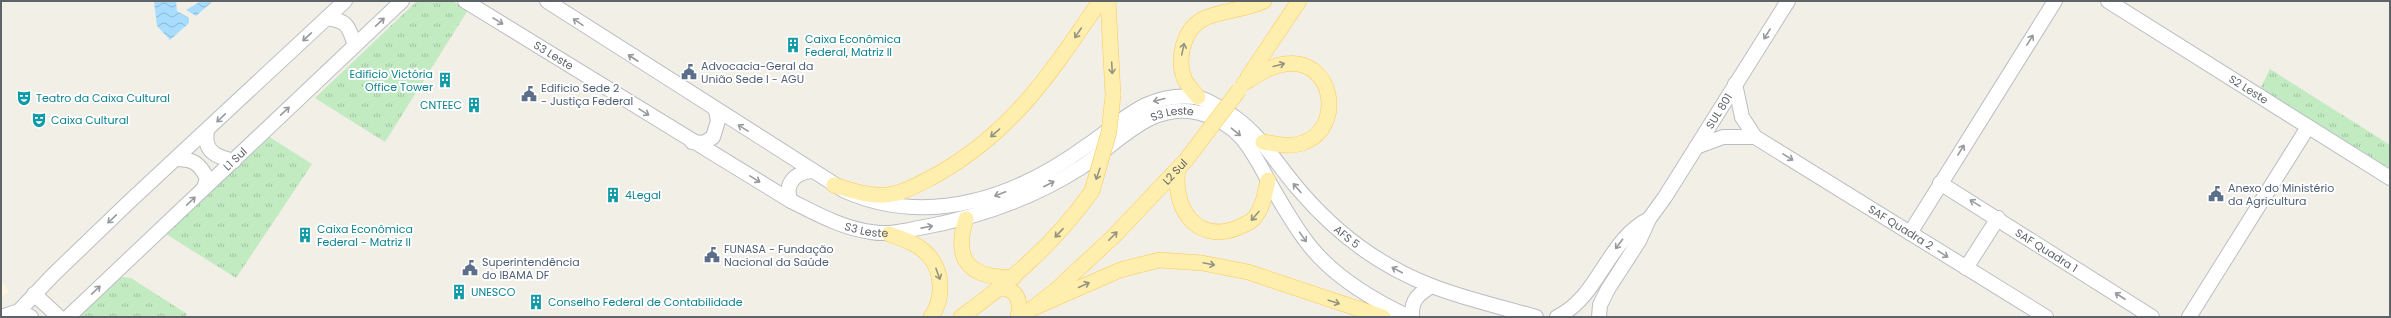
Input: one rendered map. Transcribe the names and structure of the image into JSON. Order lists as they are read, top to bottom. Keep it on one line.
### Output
{"streets":{"main road":["L2 Sul"],"street":["S3 Leste","S2 Leste","SUL 801","L1 Sul","SAF Quadra 2","AFS 5","SAF Quadra 1"]},"crossings":[["S3 Leste","AFS 5"],["SUL 801","SAF Quadra 2"]],"one_way":["L2 Sul","SAF Quadra 2","SAF Quadra 1"],"places":{"building":["Caixa Econômica Federal, Matriz II","Edifício Victória Office Tower","CNTEEC","4Legal","Caixa Econômica Federal - Matriz II","UNESCO","Conselho Federal de Contabilidade"],"public building":["Advocacia-Geral da União Sede I - AGU","Edificio Sede 2 - Justiça Federal","Anexo do Ministério da Agricultura","FUNASA - Fundação Nacional da Saúde","Superintendência do IBAMA DF"],"theatre":["Teatro da Caixa Cultural","Caixa Cultural"]}}
